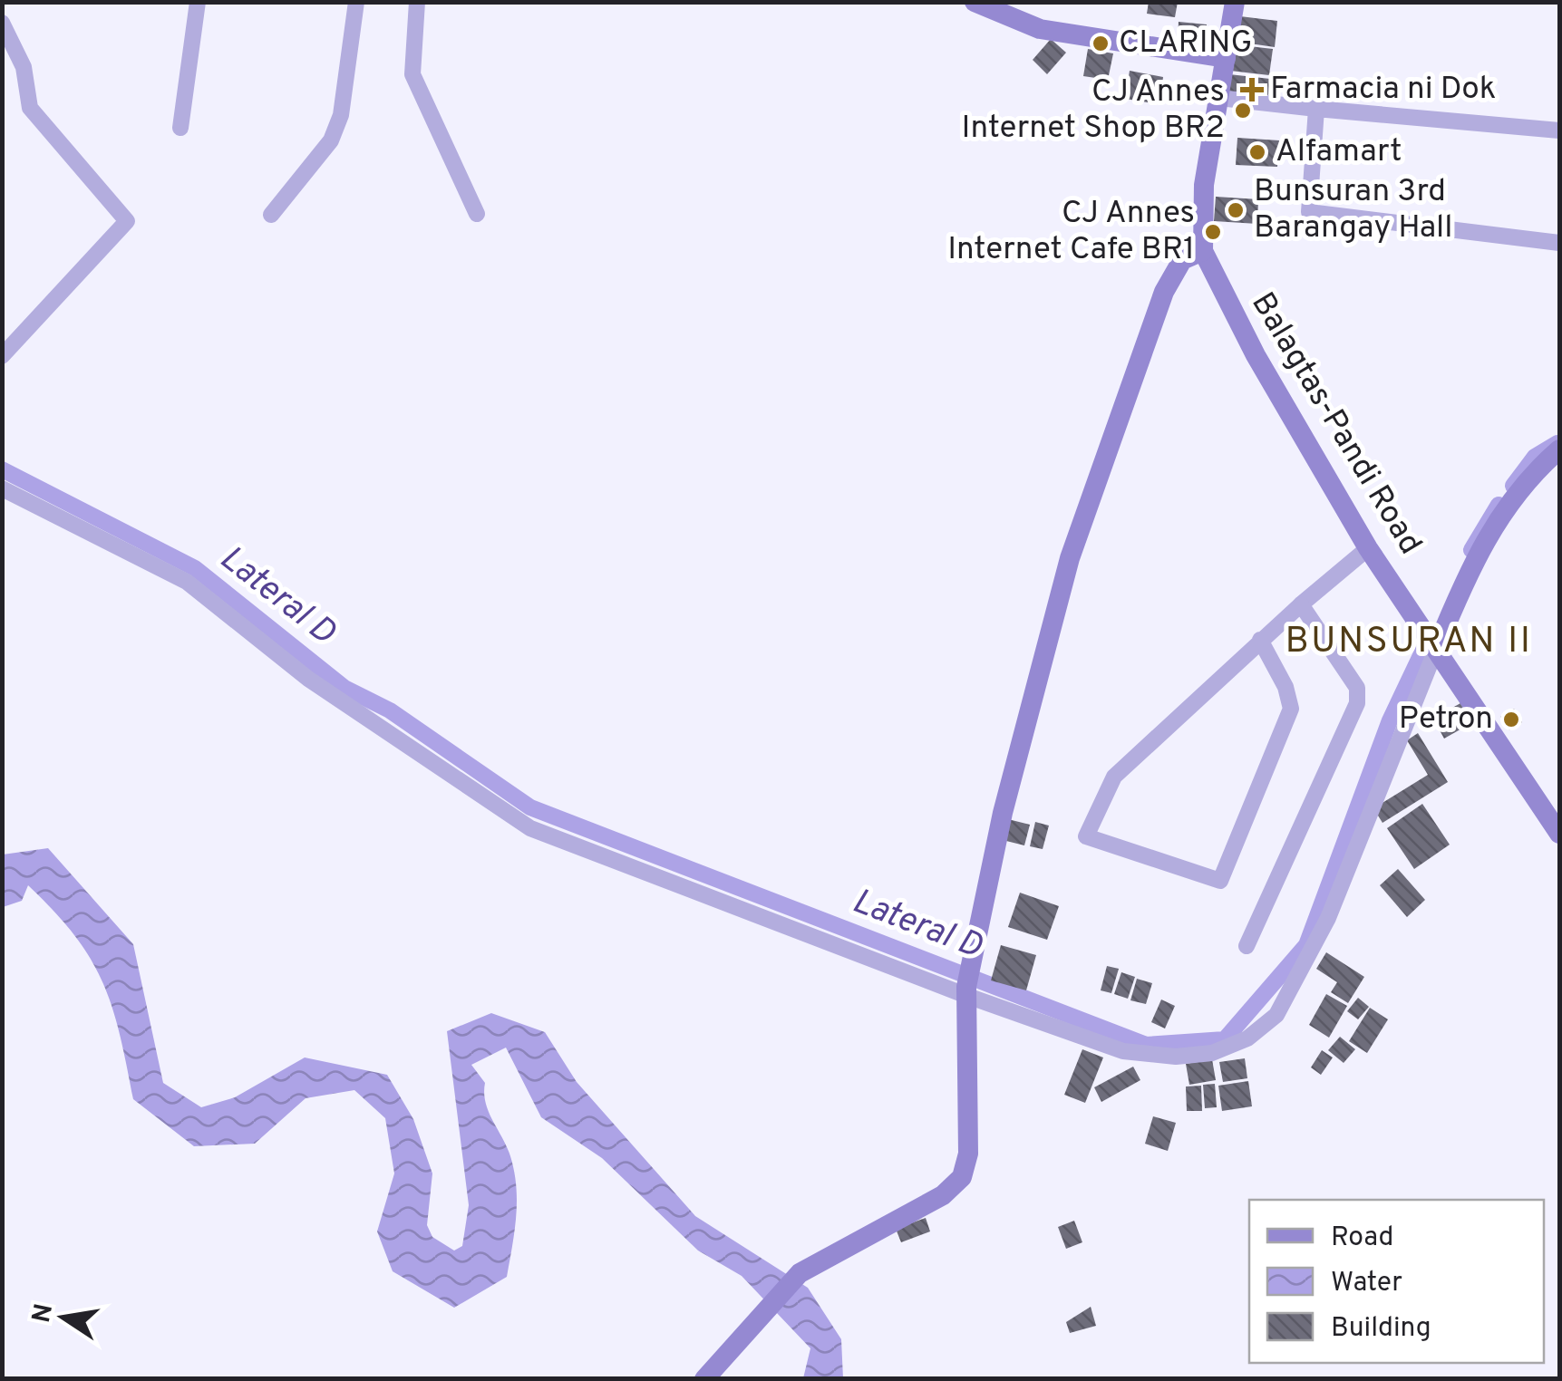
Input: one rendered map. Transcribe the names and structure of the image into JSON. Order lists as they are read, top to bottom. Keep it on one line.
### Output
{"streets":{"street":["Balagtas-Pandi Road"]},"districts":["BUNSURAN II"],"water":["Lateral D"],"places":{"other":["CLARING","CJ Annes Internet Shop BR2","Alfamart","Bunsuran 3rd Barangay Hall","CJ Annes Internet Cafe BR1","Petron"],"health":["Farmacia ni Dok"]},"legend":["Road","Water","Building"],"north":"left"}
